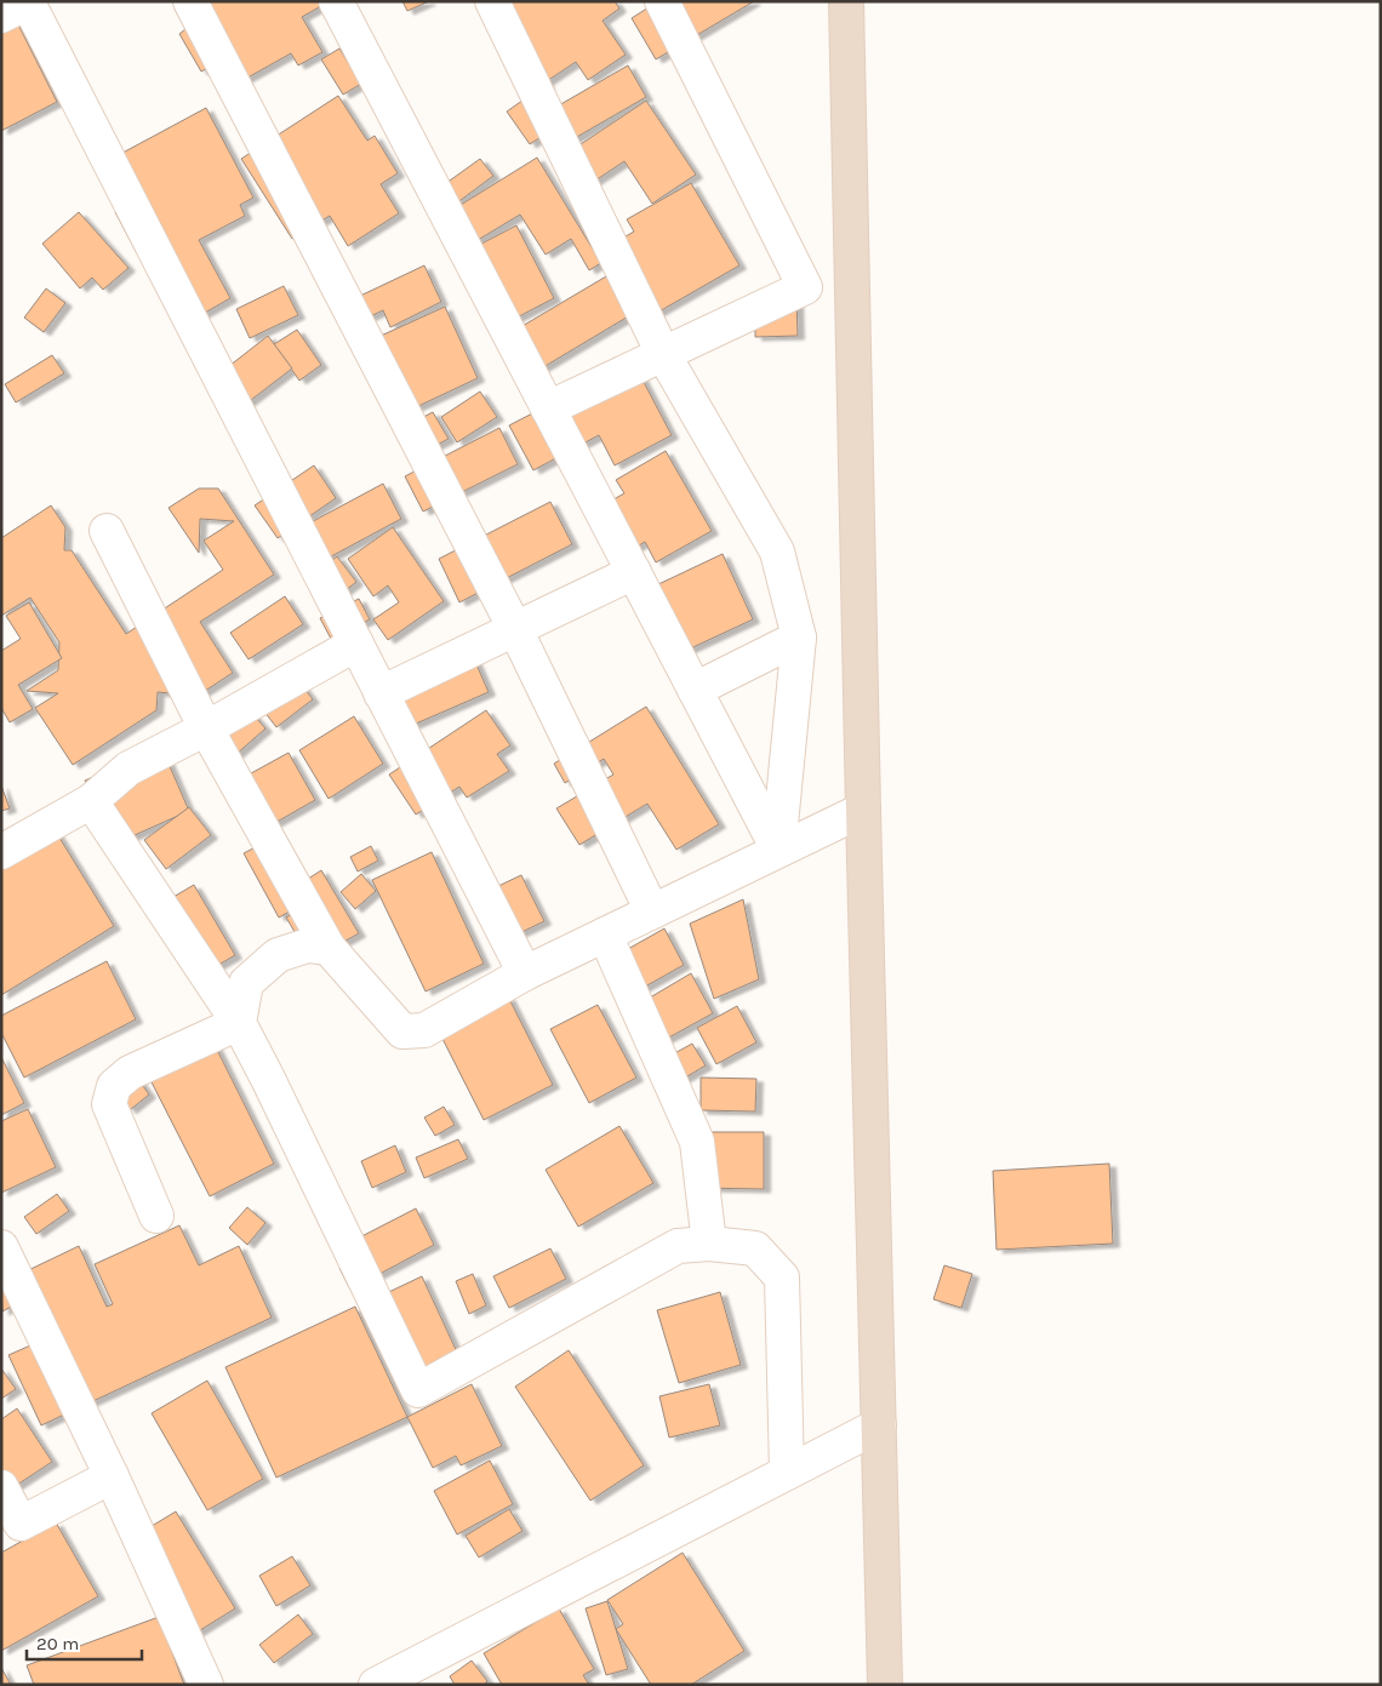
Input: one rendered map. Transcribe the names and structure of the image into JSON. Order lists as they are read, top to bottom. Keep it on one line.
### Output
{"scale_bar":"20 m"}
